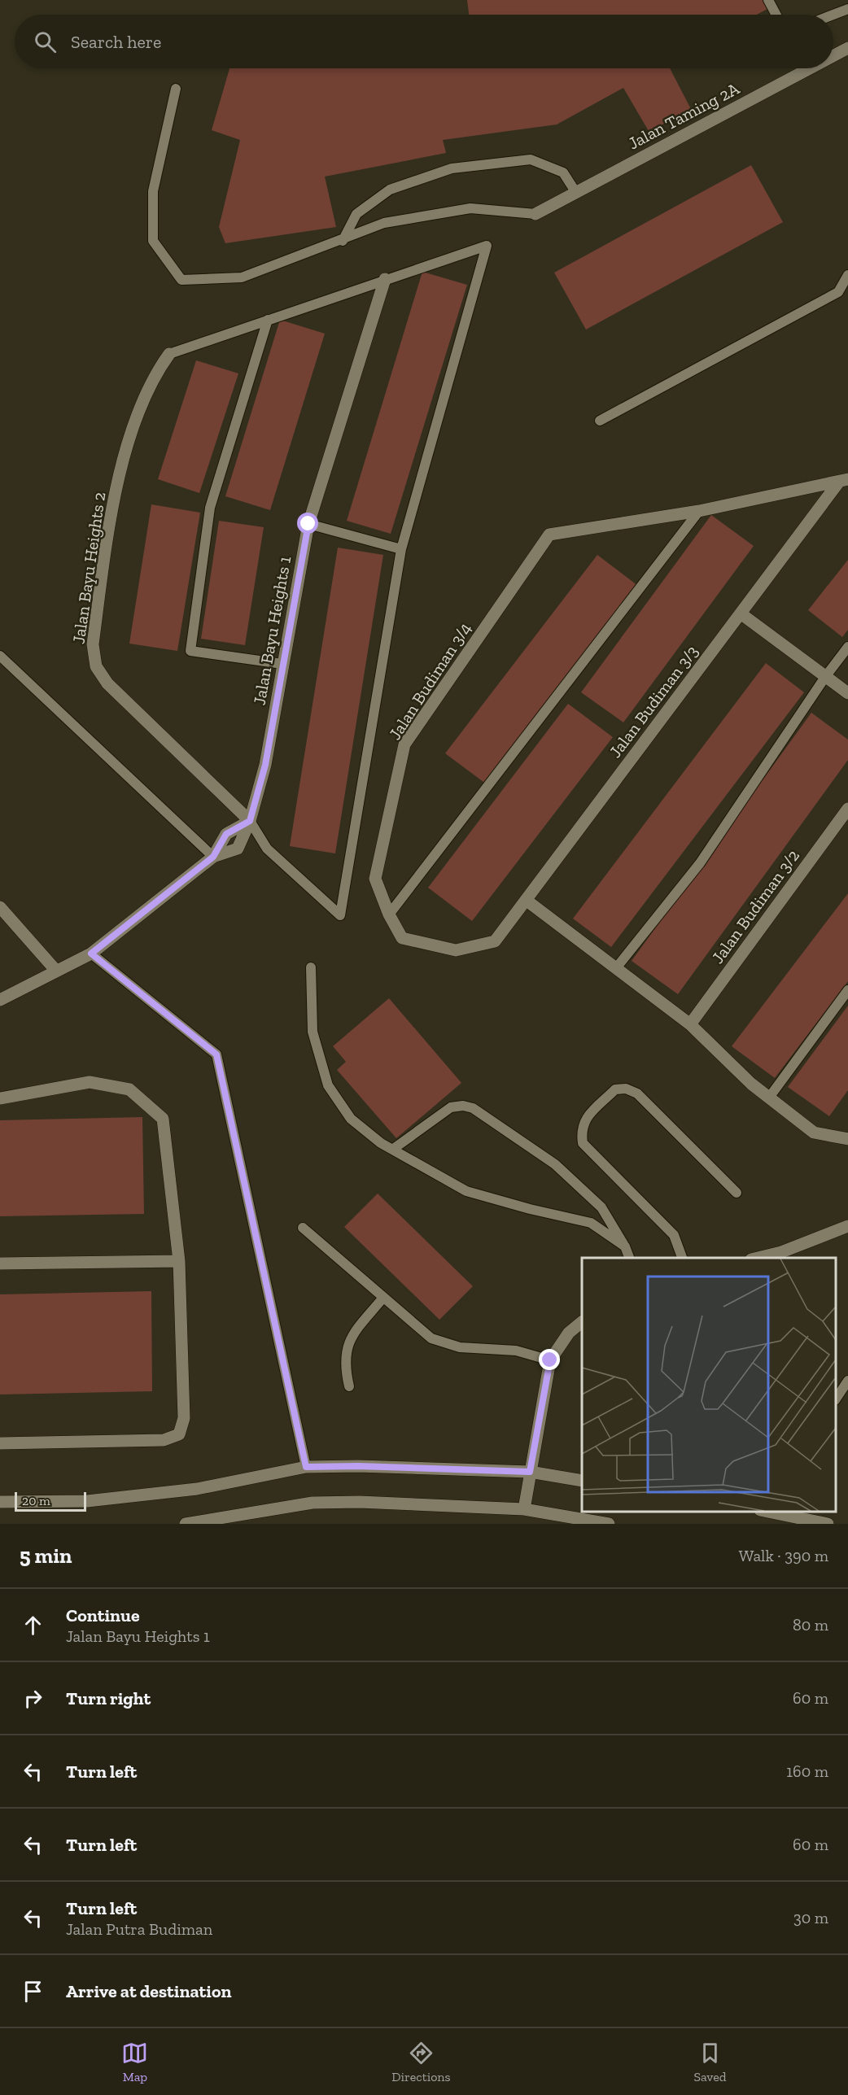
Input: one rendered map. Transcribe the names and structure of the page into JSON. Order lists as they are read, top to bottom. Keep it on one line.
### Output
{"streets":{"street":["Jalan Taming 2A","Jalan Bayu Heights 2","Jalan Bayu Heights 1","Jalan Budiman 3/4","Jalan Budiman 3/3","Jalan Budiman 3/2"]},"crossings":[["Jalan Bayu Heights 2","Jalan Bayu Heights 1"],["Jalan Budiman 3/4","Jalan Budiman 3/3"]],"scale_bar":"20 m","page":{"search":"Search here","scale":"20 m","heading":["5 min","Walk · 390 m"],"list":[["Continue","Jalan Bayu Heights 1","80 m"],["Turn right","60 m"],["Turn left","160 m"],["Turn left","60 m"],["Turn left","Jalan Putra Budiman","30 m"],"Arrive at destination"],"nav":["Map","Directions","Saved"]}}
